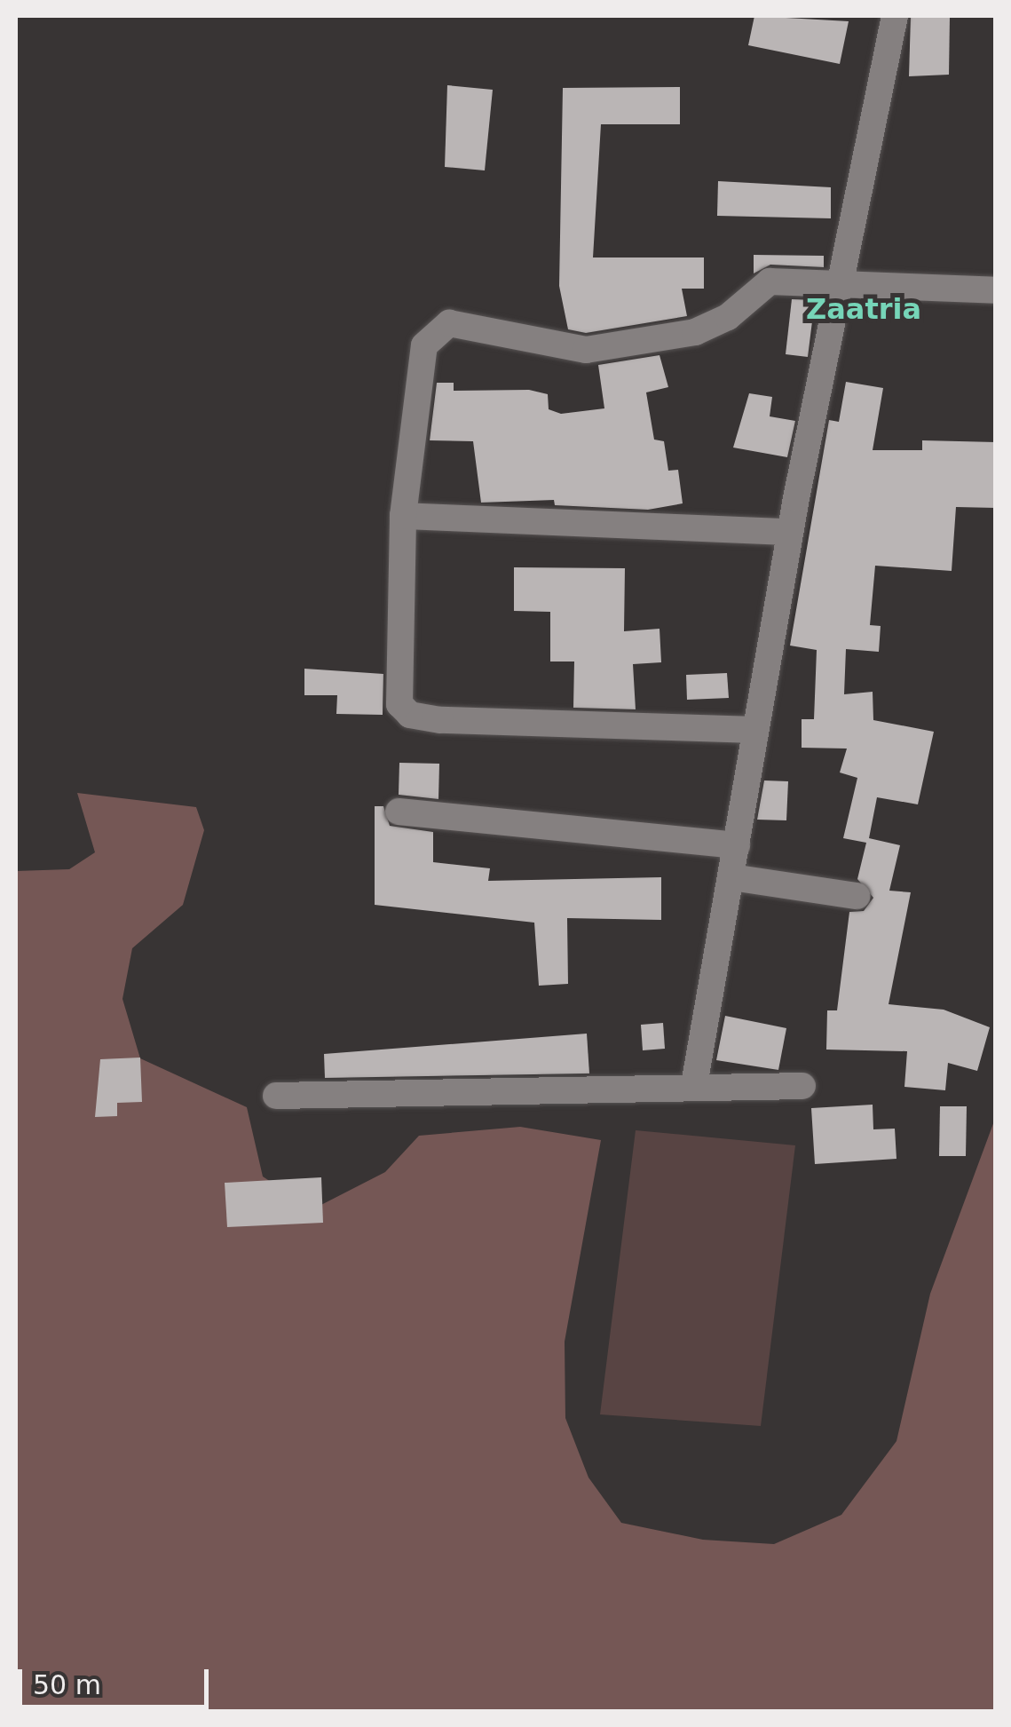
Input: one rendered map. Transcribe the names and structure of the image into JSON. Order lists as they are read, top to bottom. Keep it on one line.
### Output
{"districts":["Zaatria"],"scale_bar":"50 m"}
